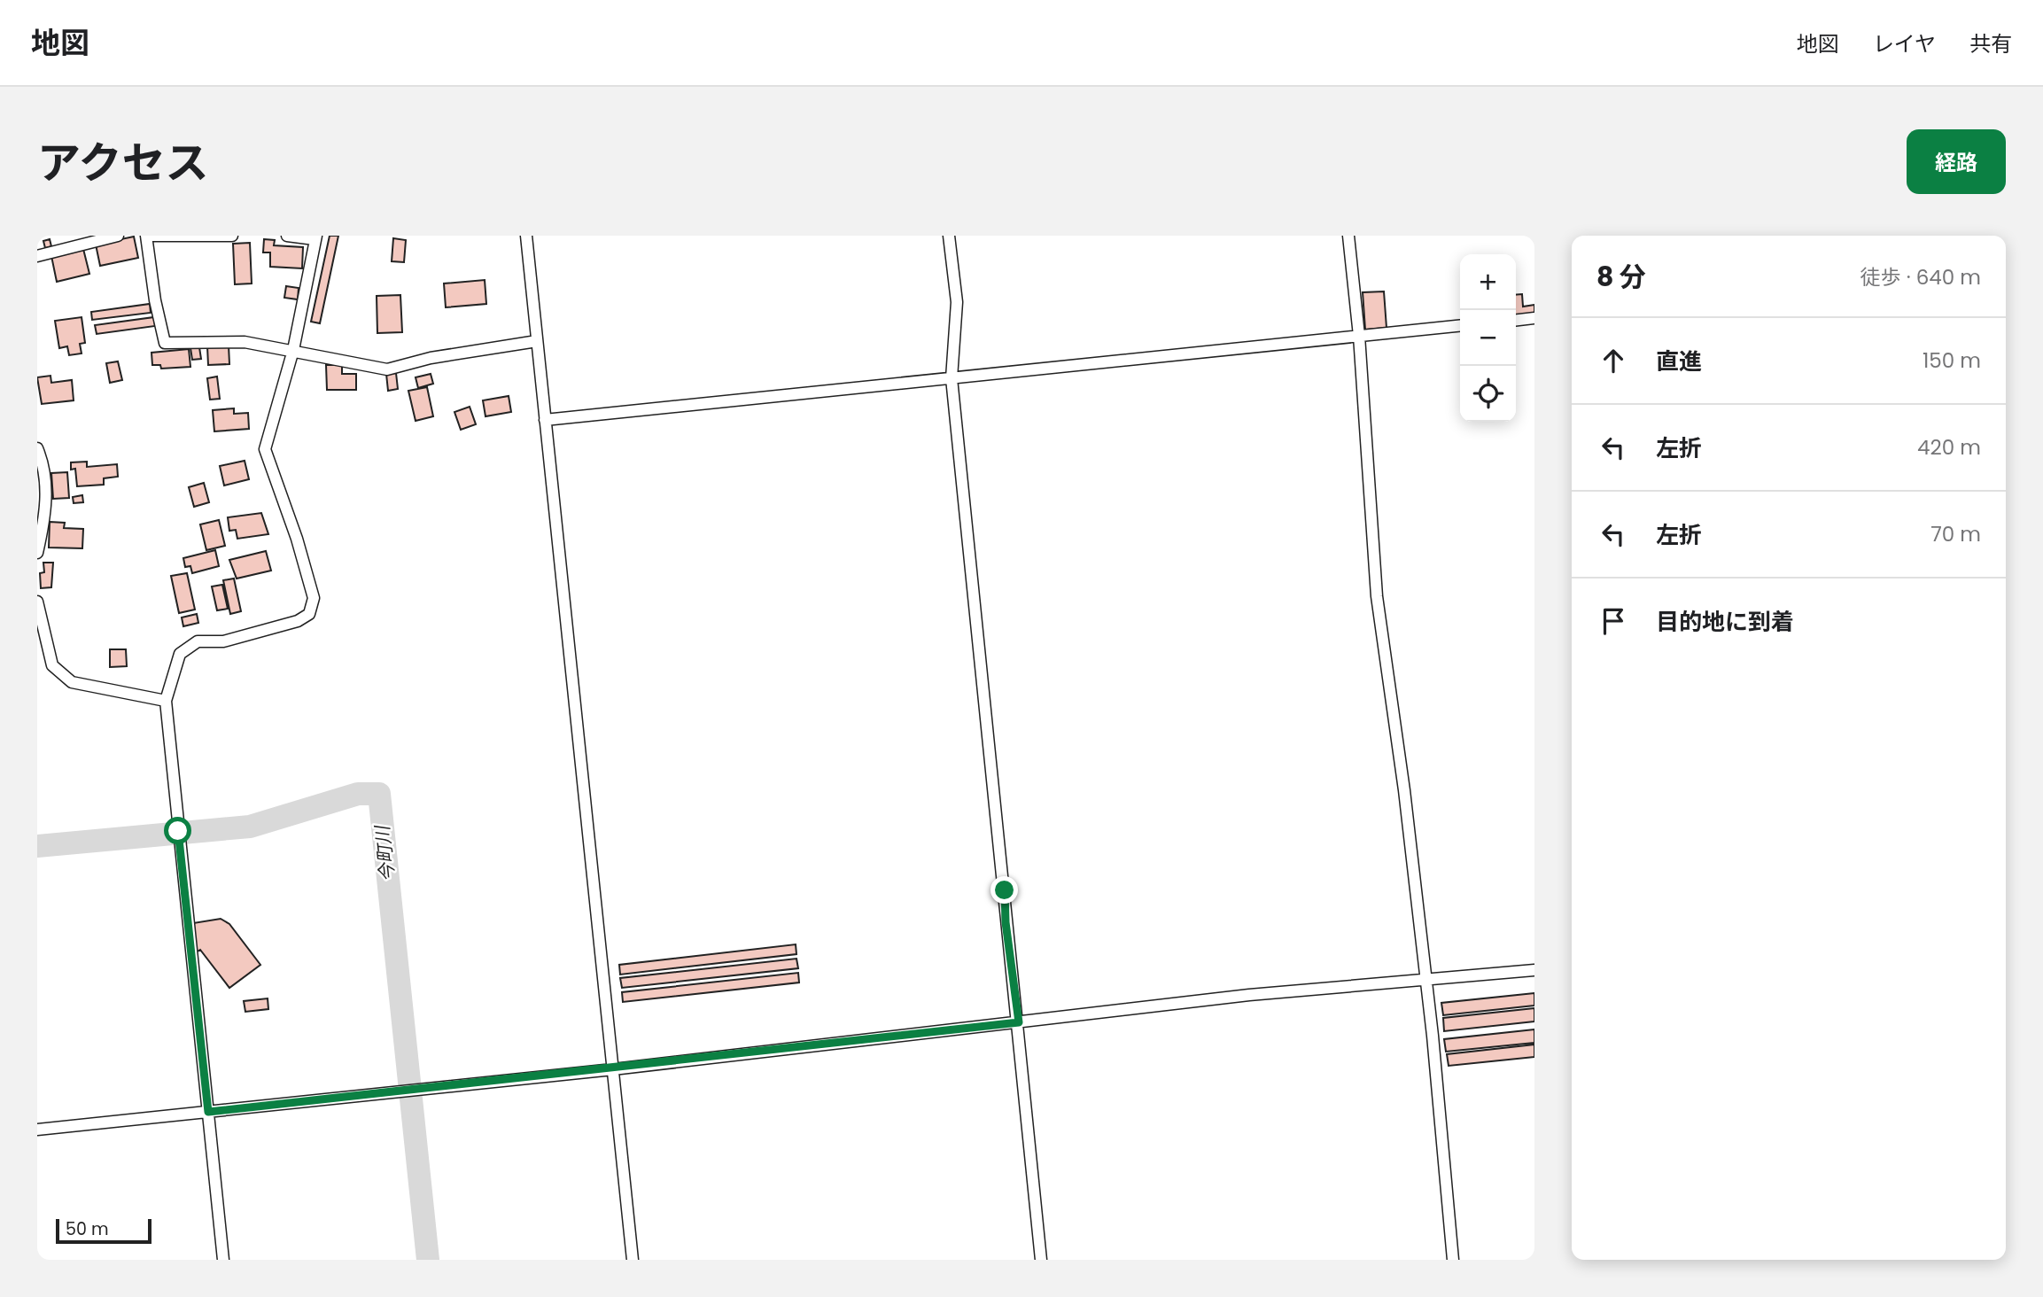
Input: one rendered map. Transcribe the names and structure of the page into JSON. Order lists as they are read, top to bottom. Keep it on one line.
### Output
{"water":["今町川"],"scale_bar":"50 m","page":{"header":"地図","nav":["地図","レイヤ","共有"],"title":"アクセス","buttons":"経路","heading":["8 分","徒歩 · 640 m"],"map_buttons":["+","−"],"list":[["直進","150 m"],["左折","420 m"],["左折","70 m"],"目的地に到着"],"scale":"50 m"}}
